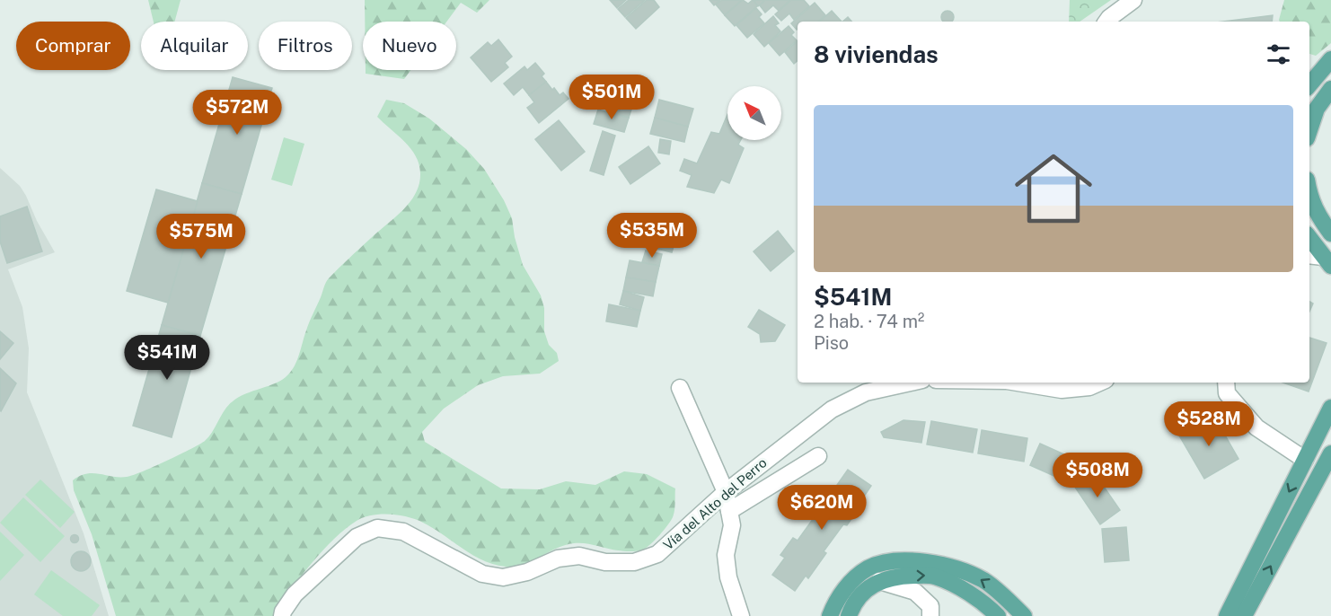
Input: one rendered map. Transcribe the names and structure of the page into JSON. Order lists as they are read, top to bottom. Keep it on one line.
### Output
{"streets":{"street":["Vía del Alto del Perro"]},"north":"top left","page":{"chip":["Comprar","Alquilar","Filtros","Nuevo"],"heading":"8 viviendas","price":["$501M","$572M","$535M","$575M","$541M","$528M","$508M","$620M"],"list":[{"name":"$541M","note":"2 hab. · 74 m² · Piso"}]}}
